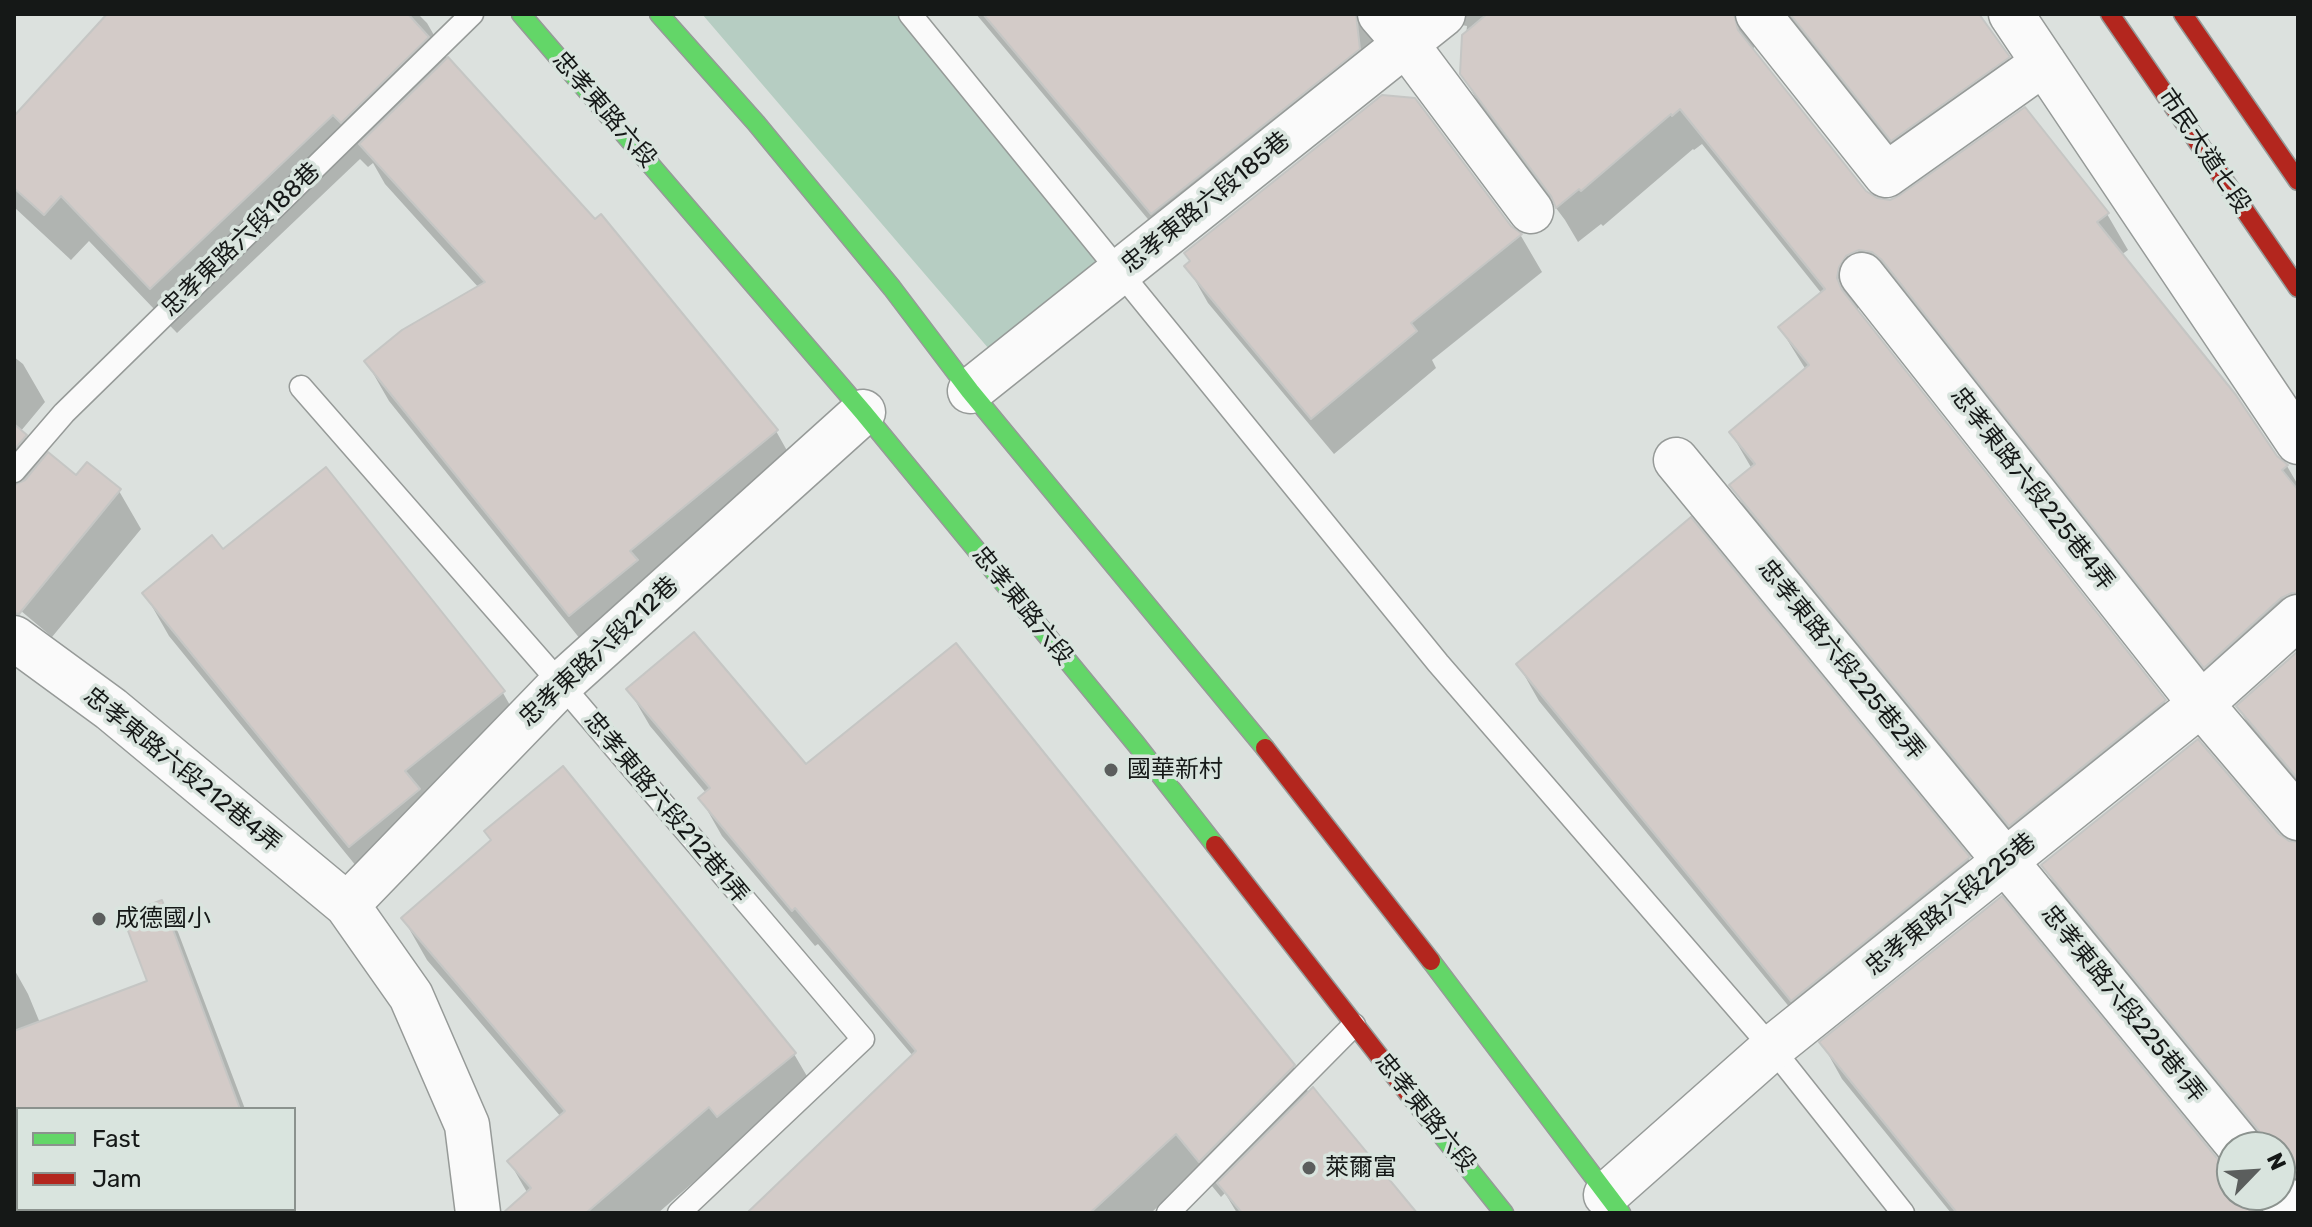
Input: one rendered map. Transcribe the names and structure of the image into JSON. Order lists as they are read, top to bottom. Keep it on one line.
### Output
{"streets":{"main road":["忠孝東路六段","市民大道七段"],"street":["忠孝東路六段185巷","忠孝東路六段225巷4弄","忠孝東路六段212巷","忠孝東路六段225巷2弄","忠孝東路六段212巷4弄","忠孝東路六段225巷","忠孝東路六段225巷1弄"],"lane":["忠孝東路六段188巷","忠孝東路六段212巷1弄"]},"crossings":[["忠孝東路六段","忠孝東路六段212巷"],["忠孝東路六段225巷4弄","忠孝東路六段225巷"],["忠孝東路六段212巷","忠孝東路六段212巷4弄"],["忠孝東路六段212巷","忠孝東路六段212巷1弄"],["忠孝東路六段225巷2弄","忠孝東路六段225巷"],["忠孝東路六段225巷2弄","忠孝東路六段225巷1弄"],["忠孝東路六段225巷","忠孝東路六段225巷1弄"]],"places":["國華新村","成德國小","萊爾富"],"legend":["Fast","Jam"],"north":"top right"}
